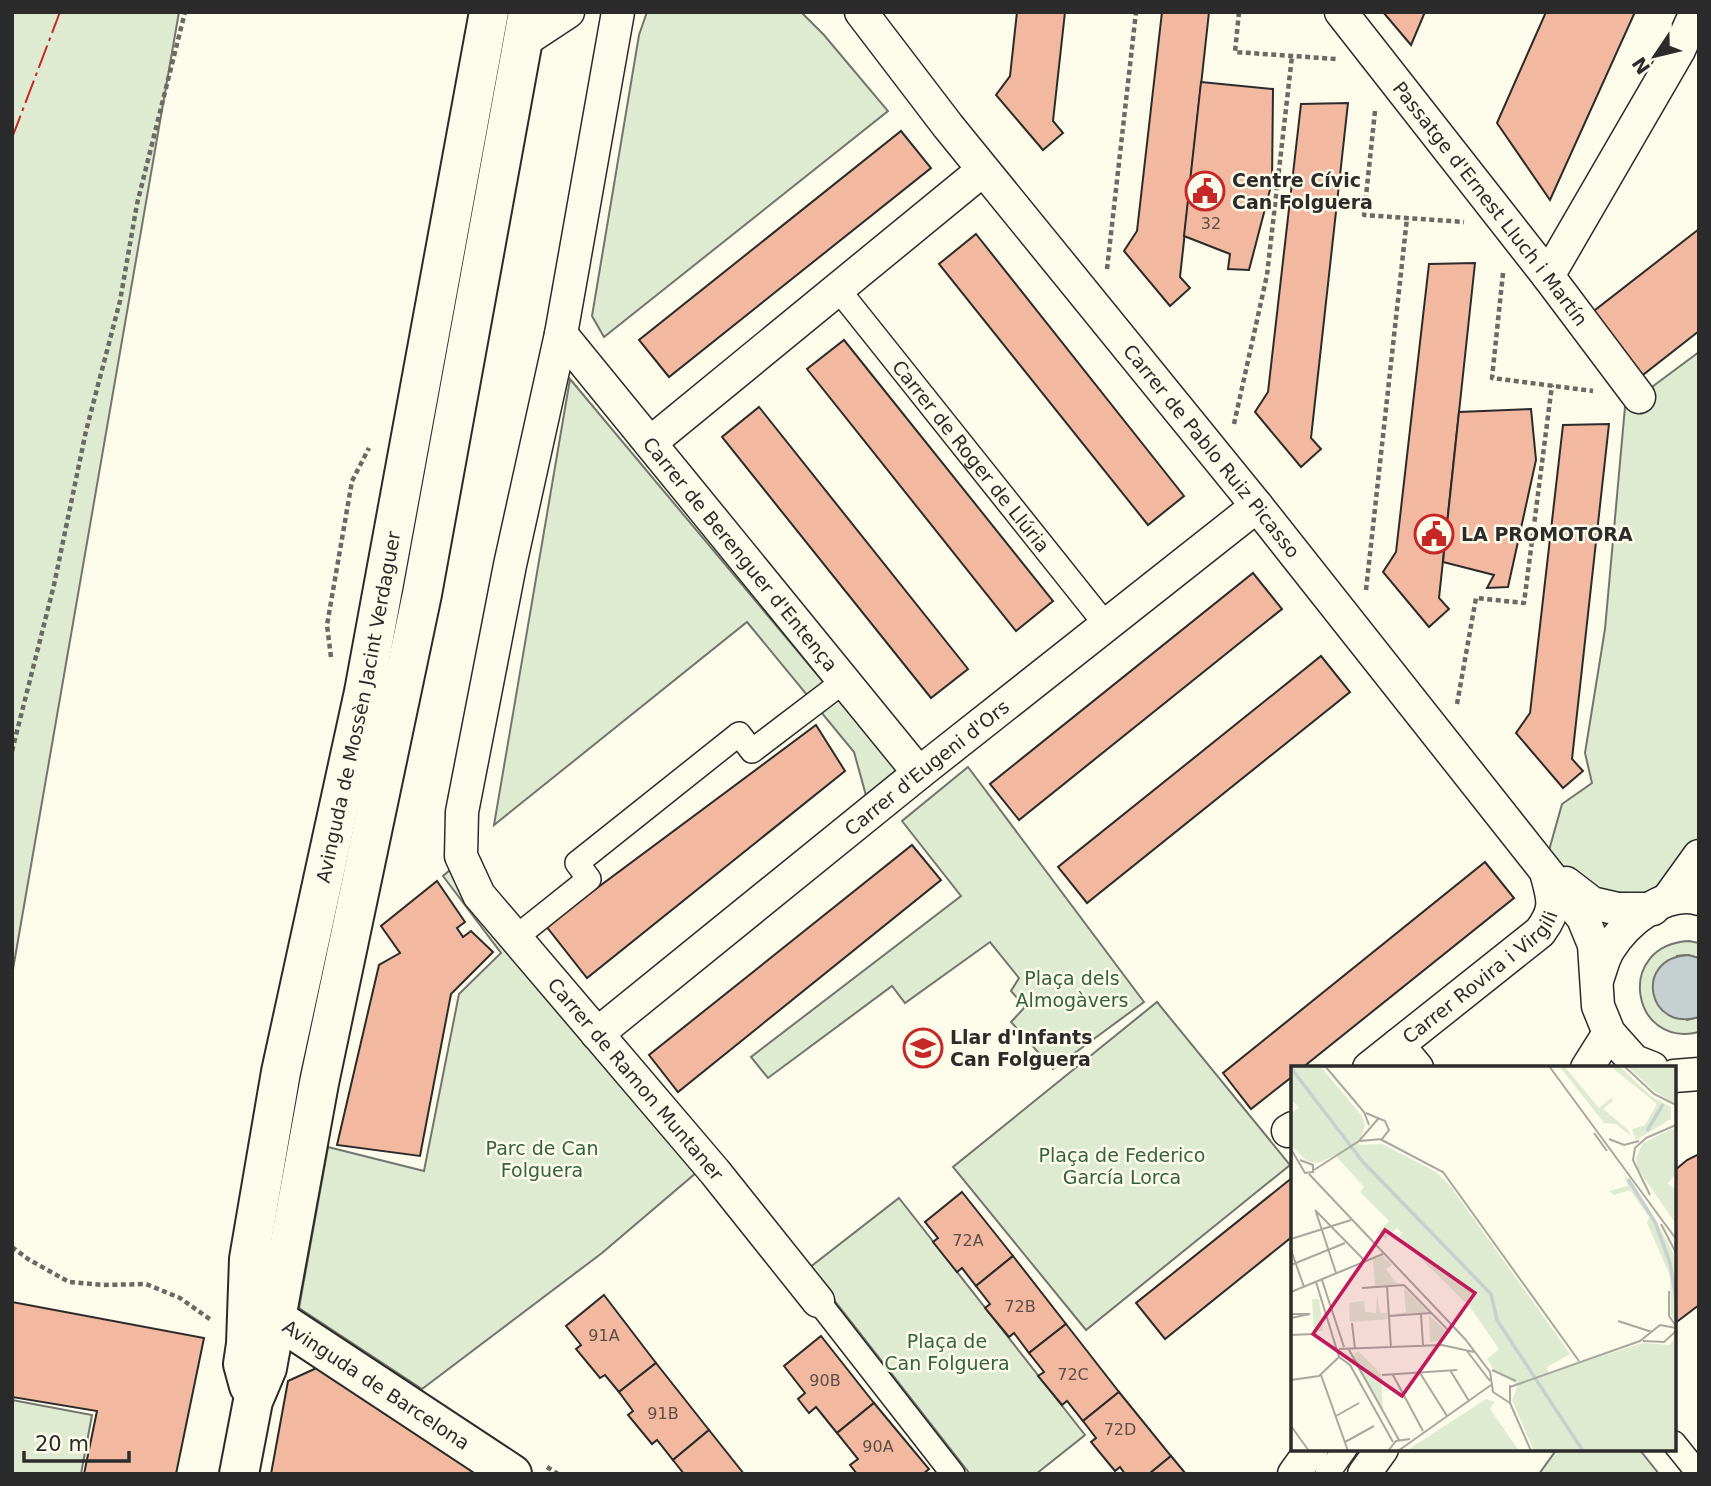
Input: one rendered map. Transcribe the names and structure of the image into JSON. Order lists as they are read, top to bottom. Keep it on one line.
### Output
{"streets":{"main road":["Avinguda de Mossèn Jacint Verdaguer","Avinguda de Barcelona"],"street":["Passatge d'Ernest Lluch i Martín","Carrer de Pablo Ruiz Picasso","Carrer de Roger de Llúria","Carrer de Berenguer d'Entença","Carrer d'Eugeni d'Ors","Carrer Rovira i Virgili","Carrer de Ramon Muntaner"]},"crossings":[["Carrer de Pablo Ruiz Picasso","Carrer d'Eugeni d'Ors"],["Carrer de Pablo Ruiz Picasso","Carrer Rovira i Virgili"],["Carrer de Roger de Llúria","Carrer d'Eugeni d'Ors"],["Carrer de Berenguer d'Entença","Carrer d'Eugeni d'Ors"],["Carrer de Berenguer d'Entença","Carrer de Ramon Muntaner"],["Avinguda de Mossèn Jacint Verdaguer","Avinguda de Barcelona"],["Carrer d'Eugeni d'Ors","Carrer de Ramon Muntaner"]],"parks":["Plaça dels Almogàvers","Parc de Can Folguera","Plaça de Federico García Lorca","Plaça de Can Folguera"],"places":{"public building":["Centre Cívic Can Folguera","LA PROMOTORA"],"school or university":["Llar d'Infants Can Folguera"]},"house_numbers":["32","72A","72B","91A","72C","90B","91B","72D","90A"],"scale_bar":"20 m","north":"bottom left"}
